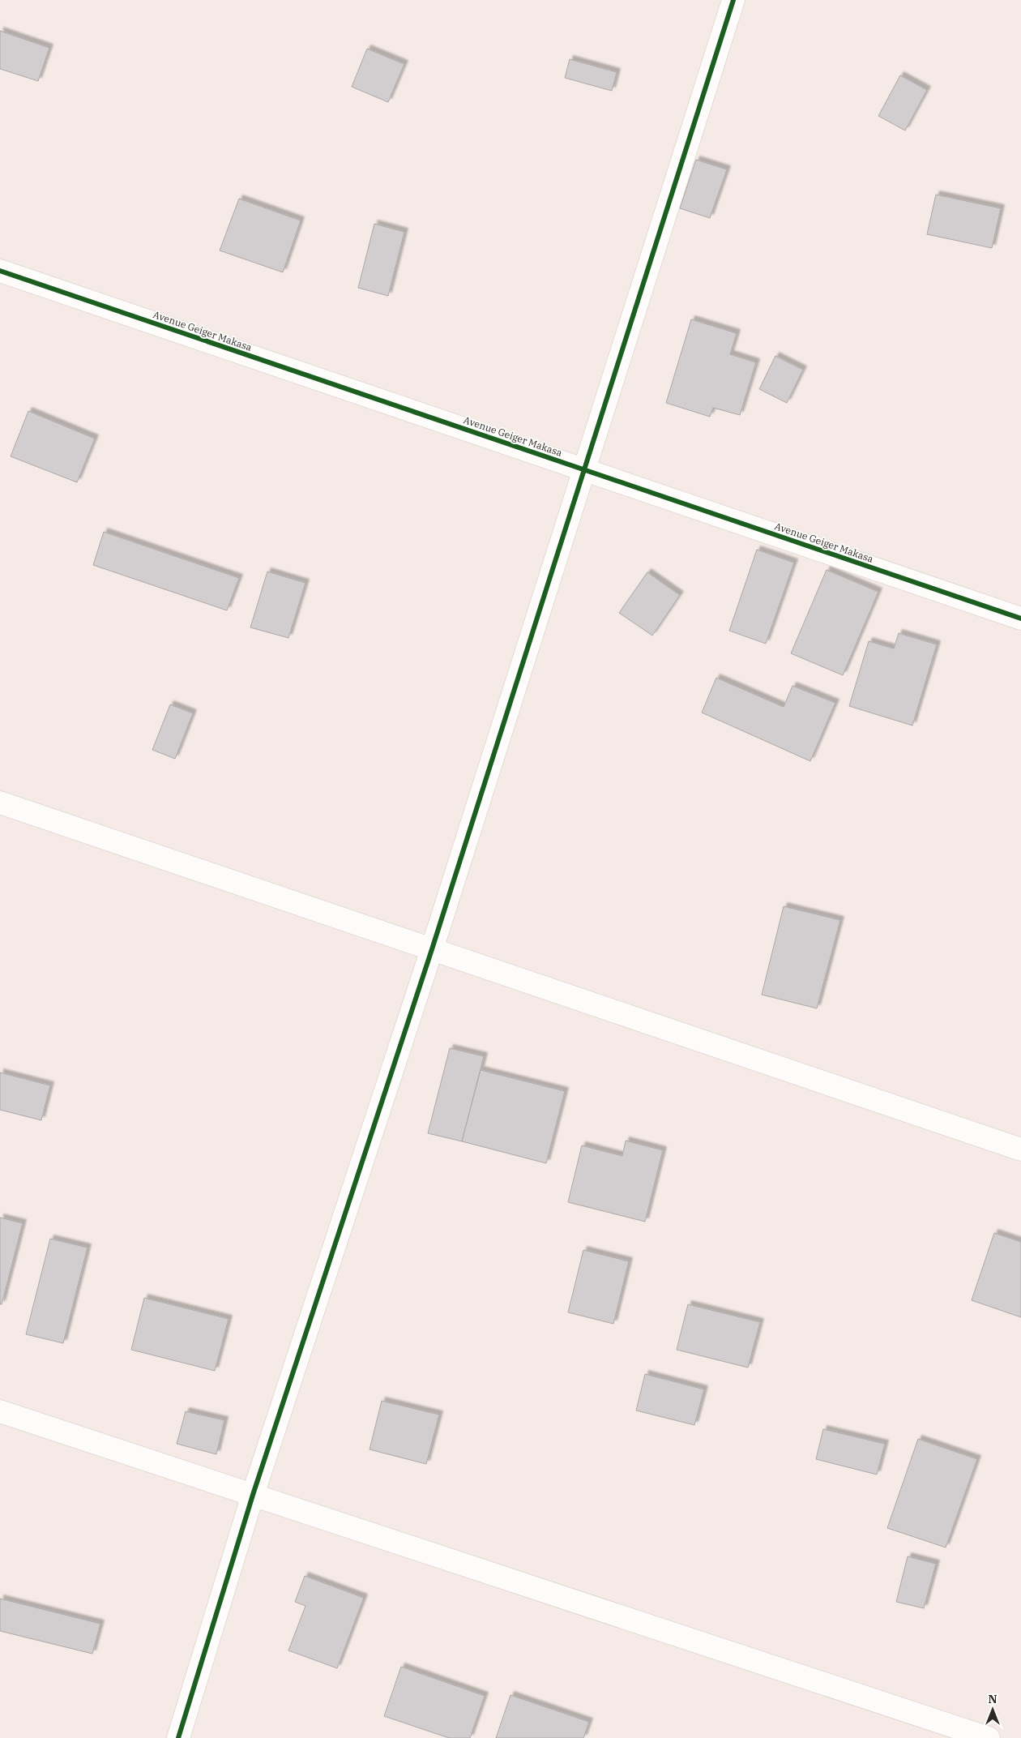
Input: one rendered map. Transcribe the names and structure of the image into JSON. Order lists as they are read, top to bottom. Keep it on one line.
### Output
{"streets":{"street":["Avenue Geiger Makasa"]},"north":"top"}
